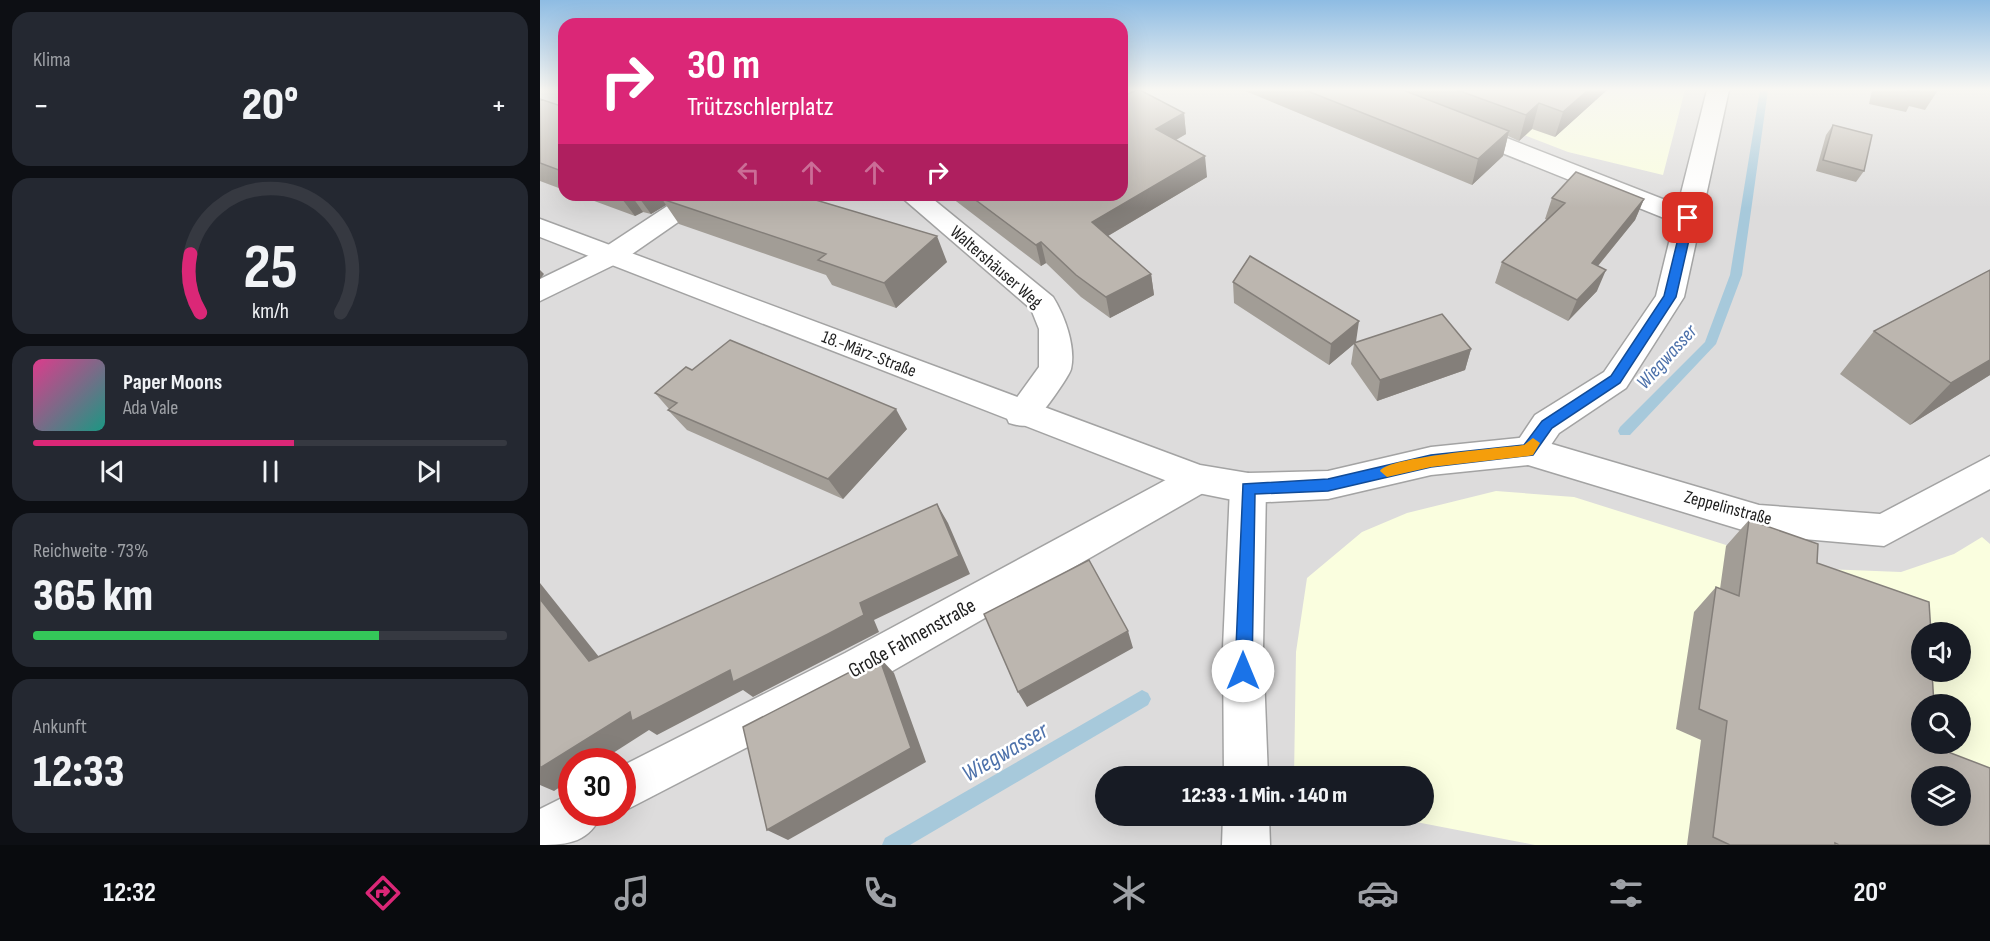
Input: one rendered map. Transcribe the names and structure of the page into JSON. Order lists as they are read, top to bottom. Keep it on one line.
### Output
{"streets":{"street":["Waltershäuser Weg","18.-März-Straße","Zeppelinstraße","Große Fahnenstraße"]},"crossings":[["Waltershäuser Weg","18.-März-Straße"],["18.-März-Straße","Zeppelinstraße"],["18.-März-Straße","Große Fahnenstraße"]],"water":["Wiegwasser"],"page":{"tile":["Klima",["Reichweite · 73%","365 km"],["Ankunft","12:33"]],"turn":["30 m","Trützschlerplatz"],"heat":["−","20°","+"],"song":["Paper Moons","Ada Vale"],"limit":"30","trip":"12:33 · 1 Min. · 140 m","tabs":["12:32","20°"],"gauge":["25","km/h"]}}
